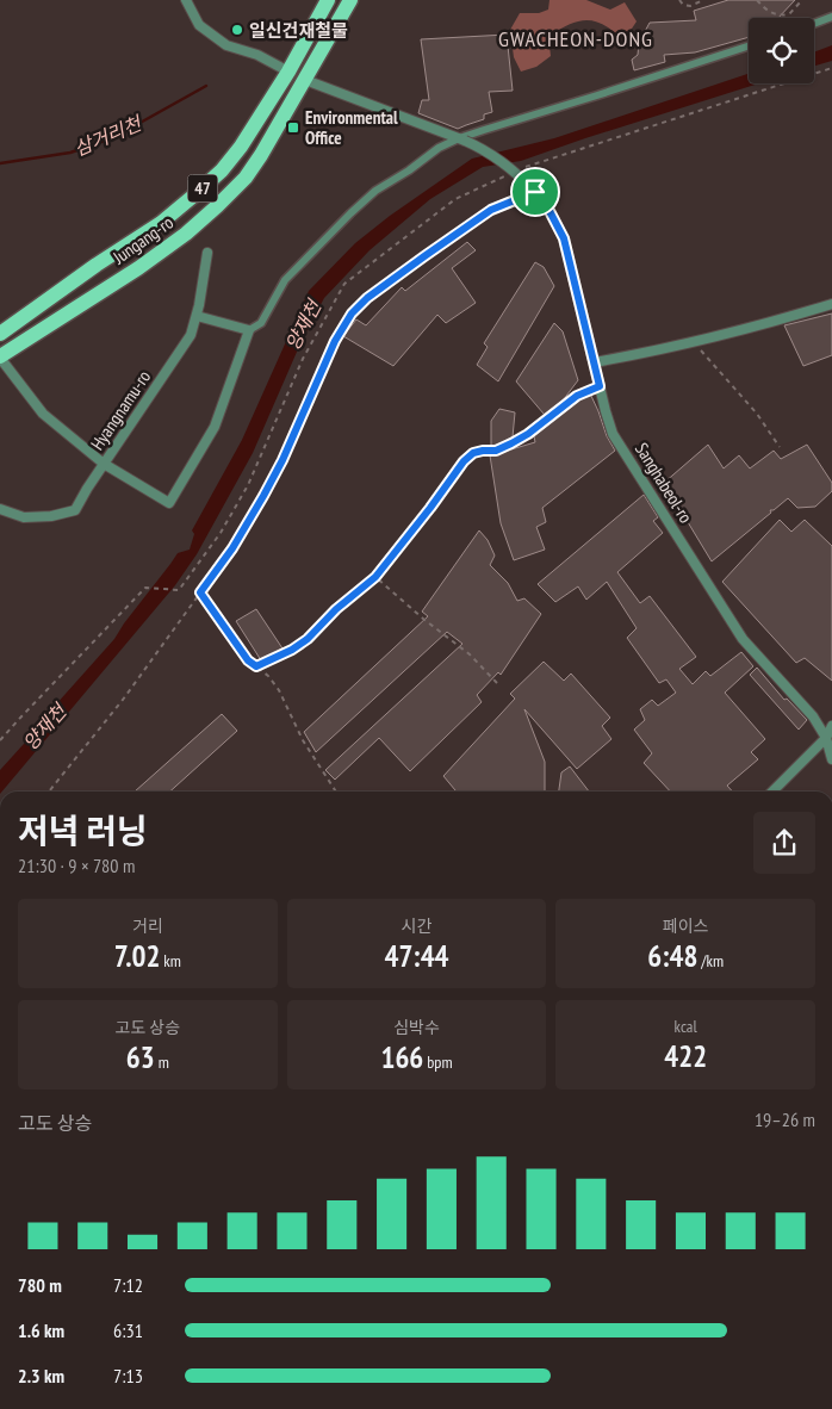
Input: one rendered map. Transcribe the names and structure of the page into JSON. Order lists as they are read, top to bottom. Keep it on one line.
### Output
{"streets":{"main road":["47","Jungang-ro"],"street":["Hyangnamu-ro","Sanghabeol-ro"]},"districts":["GWACHEON-DONG"],"water":["삼거리천","양재천"],"places":{"other":["일신건재철물"],"transit":["Environmental Office"]},"page":{"heading":["저녁 러닝","21:30 · 9 × 780 m"],"stats":[["거리","7.02 km"],["시간","47:44"],["페이스","6:48 /km"],["고도 상승","63 m"],["심박수","166 bpm"],["kcal","422"]],"chart":["고도 상승","19–26 m"],"list":[{"name":"780 m","note":"7:12"},{"name":"1.6 km","note":"6:31"},{"name":"2.3 km","note":"7:13"}]}}
